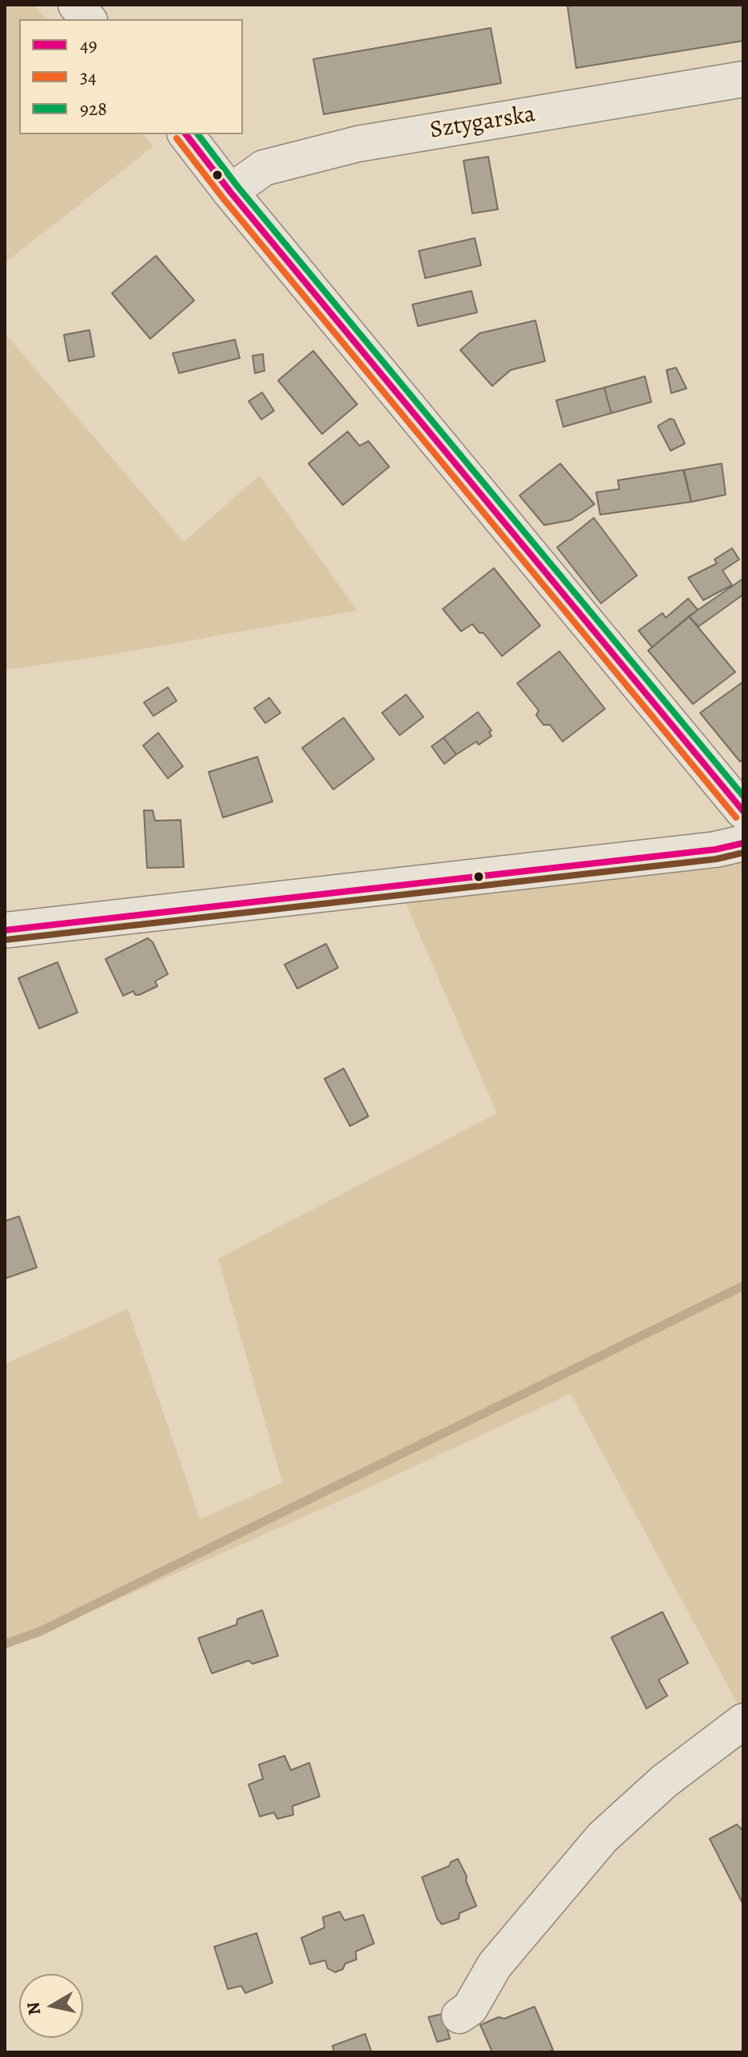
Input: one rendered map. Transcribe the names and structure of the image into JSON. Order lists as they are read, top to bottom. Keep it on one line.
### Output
{"streets":{"street":["Sztygarska"]},"lines":["transit line 49","transit line 928","transit line 34"],"legend":["49","34","928"],"north":"left"}
